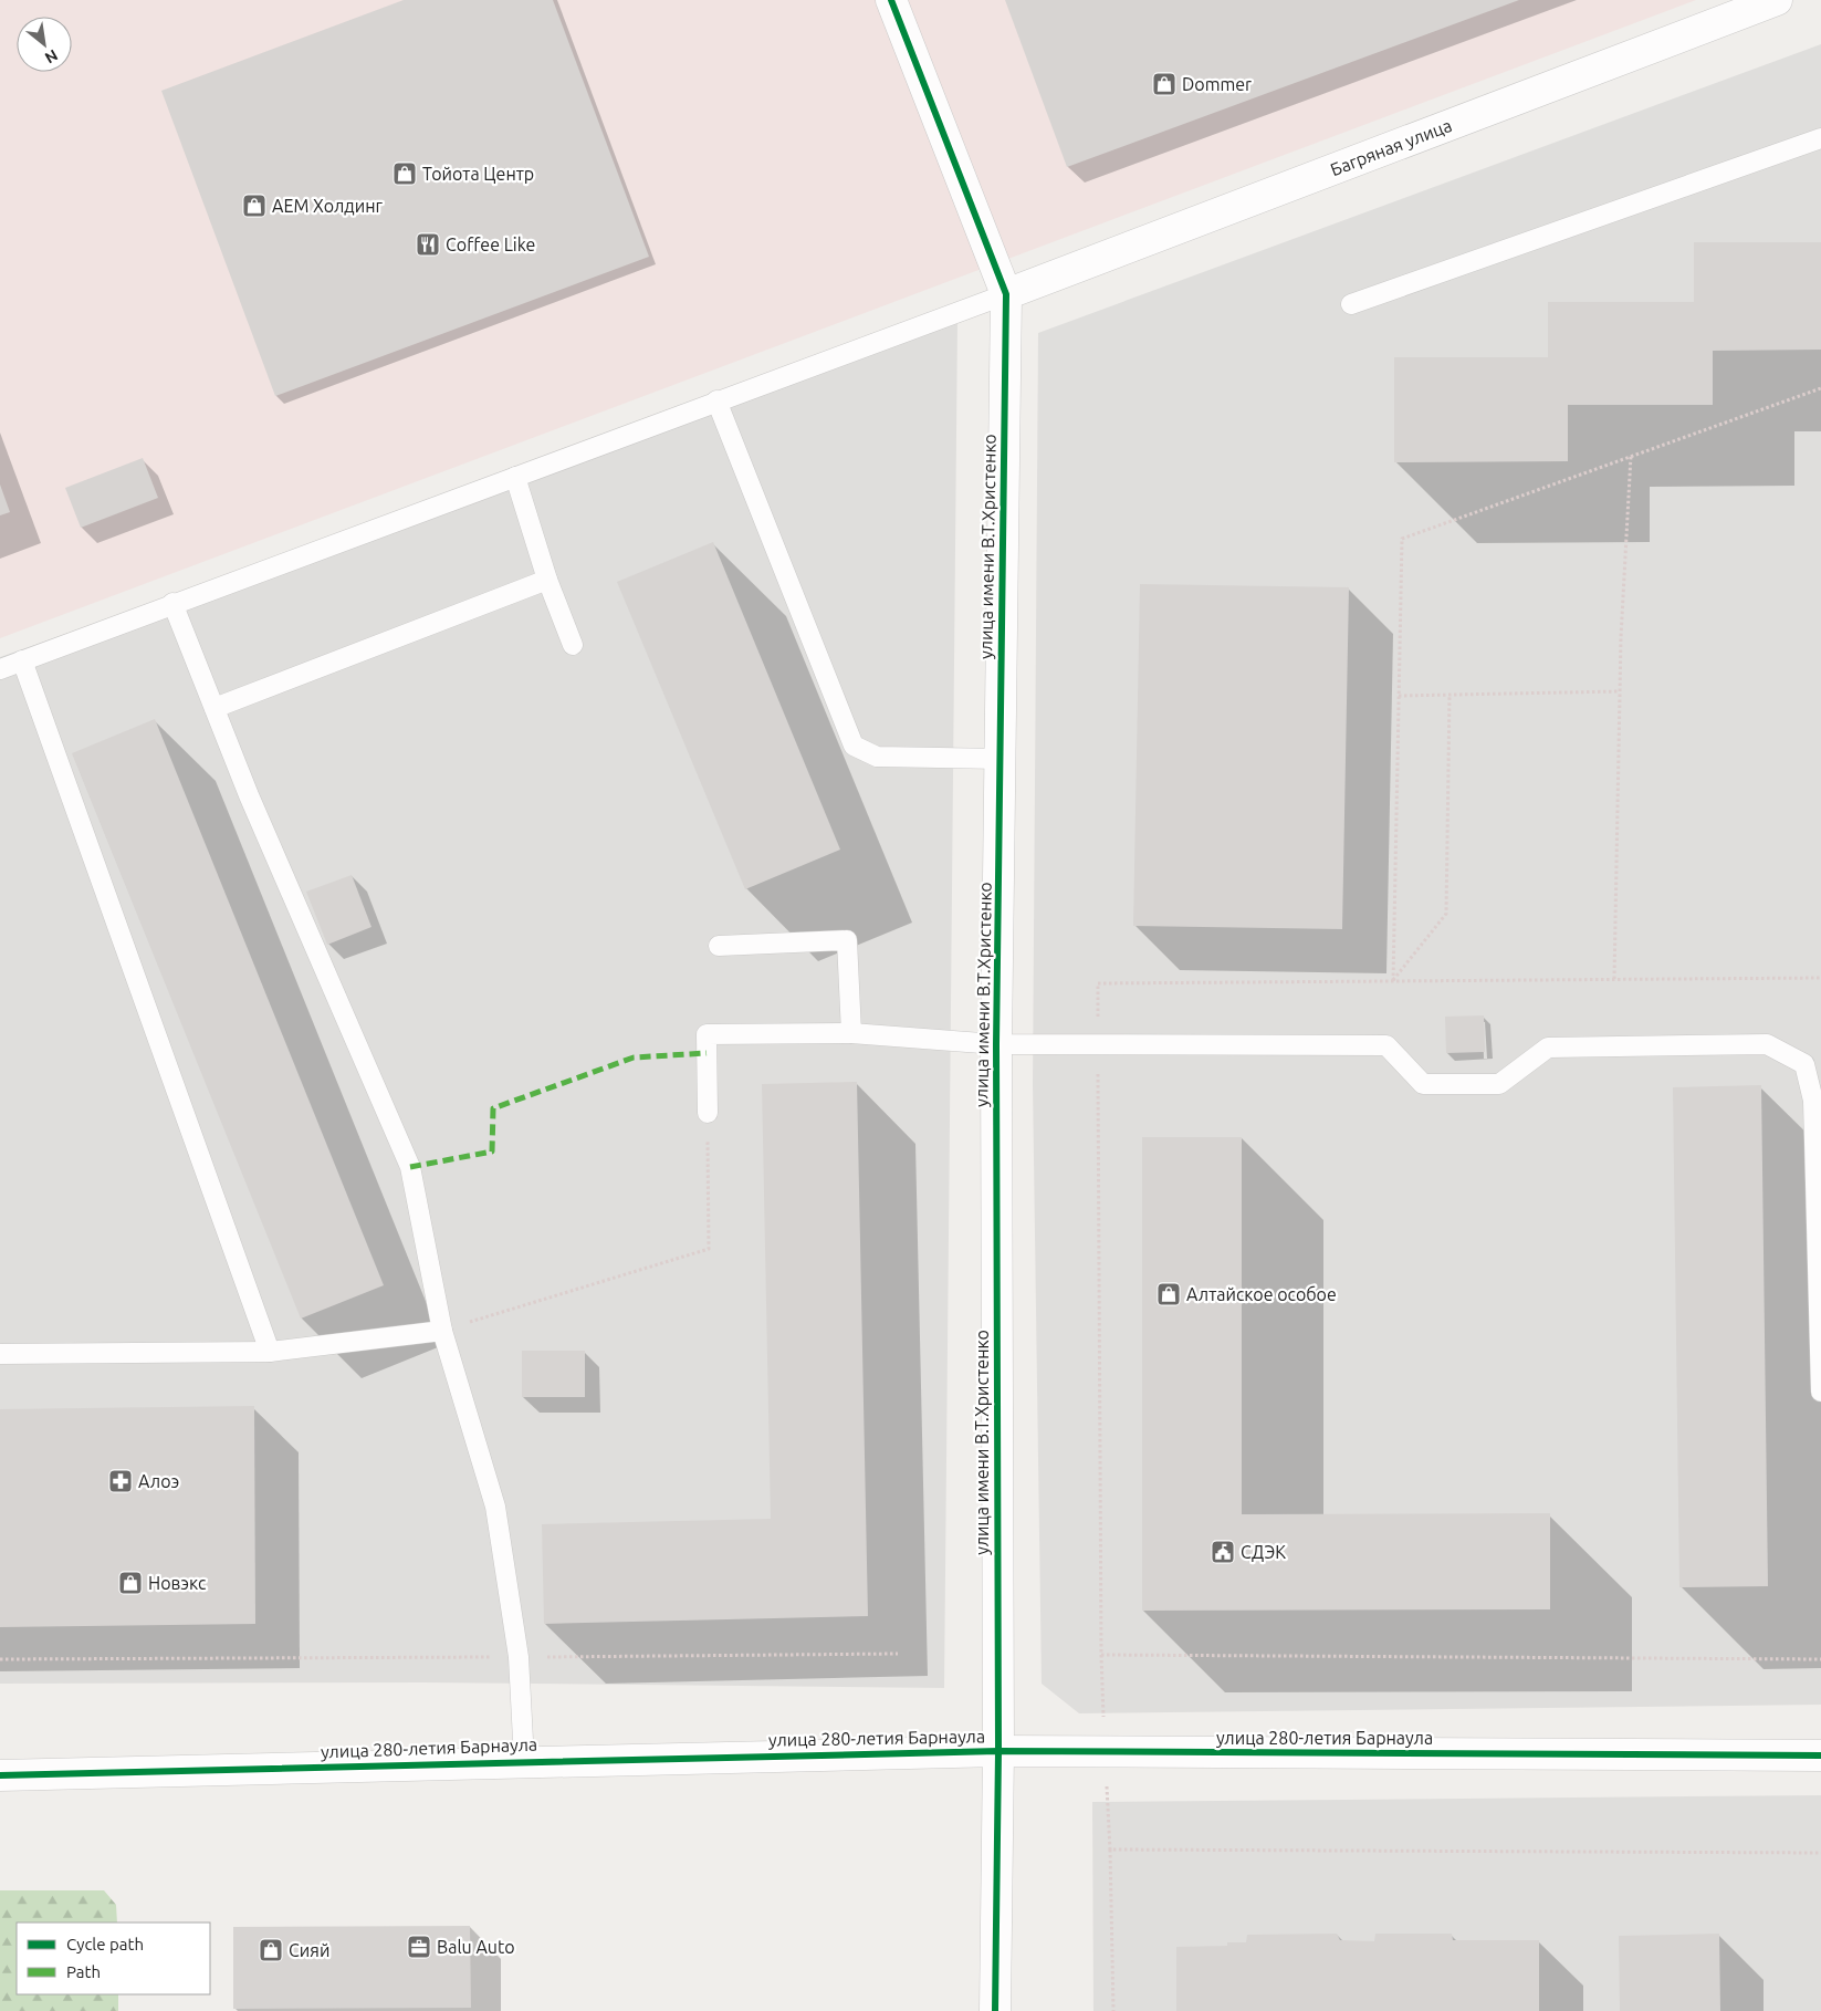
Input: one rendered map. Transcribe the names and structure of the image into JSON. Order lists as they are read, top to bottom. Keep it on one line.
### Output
{"streets":{"street":["Багряная улица","улица имени В.Т.Христенко","улица 280-летия Барнаула"]},"crossings":[["Багряная улица","улица имени В.Т.Христенко"],["улица имени В.Т.Христенко","улица 280-летия Барнаула"]],"places":{"shop":["Dommer","Тойота Центр","АЕМ Холдинг","Алтайское особое","Новэкс","Сияй"],"restaurant":["Coffee Like"],"pharmacy":["Алоэ"],"public building":["СДЭК"],"office":["Balu Auto"]},"legend":["Cycle path","Path"],"north":"bottom right"}
